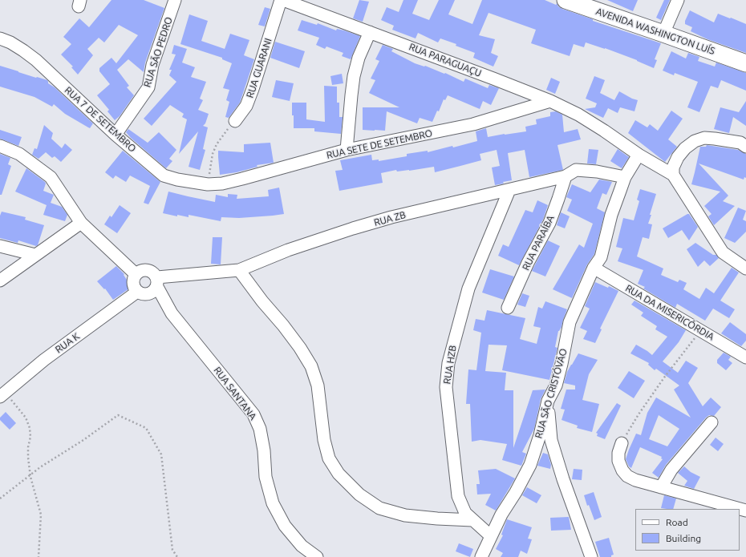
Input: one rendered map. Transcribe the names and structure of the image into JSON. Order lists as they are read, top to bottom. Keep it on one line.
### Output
{"streets":{"main road":["AVENIDA WASHINGTON LUÍS"],"street":["RUA SÃO PEDRO","RUA PARAGUAÇU","RUA GUARANI","RUA 7 DE SETEMBRO","RUA SETE DE SETEMBRO","RUA ZB","RUA PARAÍBA","RUA DA MISERICÓRDIA","RUA K","RUA HZB","RUA SANTANA","RUA SÃO CRISTÓVÃO"]},"crossings":[["RUA SÃO PEDRO","RUA 7 DE SETEMBRO"],["RUA PARAGUAÇU","RUA GUARANI"],["RUA PARAGUAÇU","RUA SETE DE SETEMBRO"],["RUA PARAGUAÇU","RUA SÃO CRISTÓVÃO"],["RUA 7 DE SETEMBRO","RUA SETE DE SETEMBRO"],["RUA ZB","RUA PARAÍBA"],["RUA ZB","RUA K"],["RUA ZB","RUA HZB"],["RUA ZB","RUA SANTANA"],["RUA ZB","RUA SÃO CRISTÓVÃO"],["RUA DA MISERICÓRDIA","RUA SÃO CRISTÓVÃO"],["RUA K","RUA SANTANA"],["RUA HZB","RUA SÃO CRISTÓVÃO"]],"legend":["Road","Building"]}
